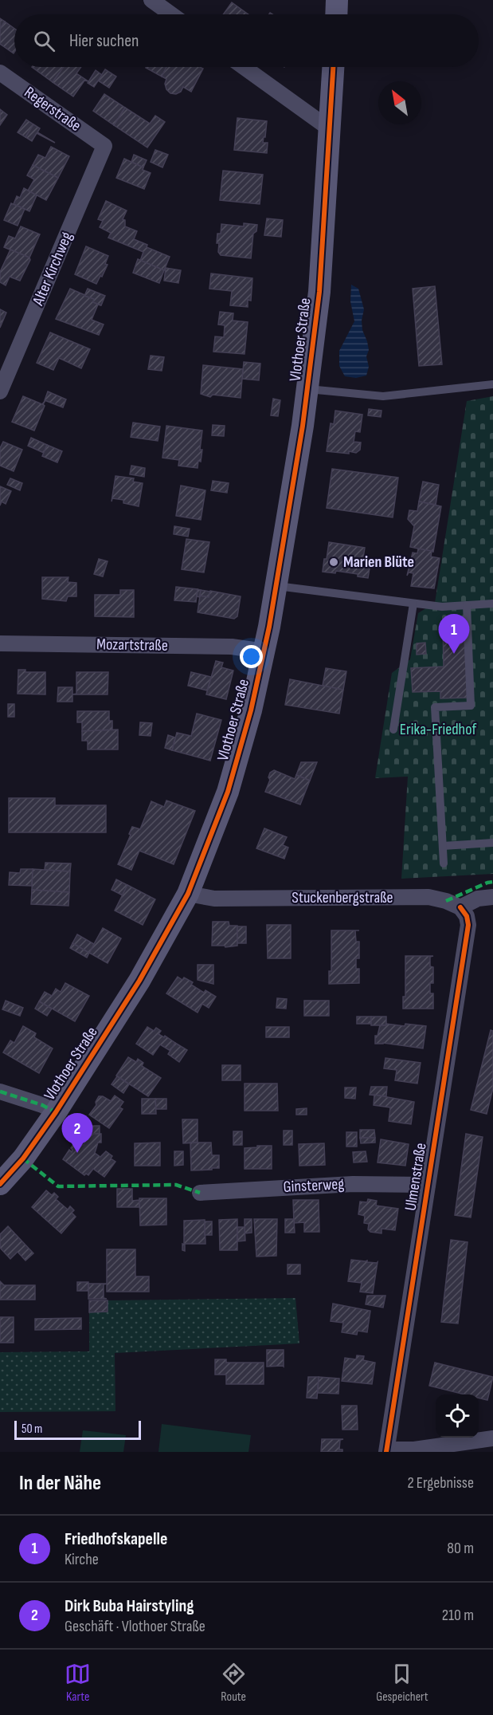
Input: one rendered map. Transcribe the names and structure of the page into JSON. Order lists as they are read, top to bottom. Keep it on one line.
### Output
{"streets":{"street":["Regerstraße","Alter Kirchweg","Vlothoer Straße","Mozartstraße","Stuckenbergstraße","Ulmenstraße","Ginsterweg"]},"crossings":[["Regerstraße","Alter Kirchweg"],["Vlothoer Straße","Mozartstraße"],["Vlothoer Straße","Stuckenbergstraße"],["Stuckenbergstraße","Ulmenstraße"],["Ulmenstraße","Ginsterweg"]],"parks":["Erika-Friedhof"],"places":["Marien Blüte"],"scale_bar":"50 m","north":"top left","page":{"search":"Hier suchen","pins":["1","2"],"scale":"50 m","heading":["In der Nähe","2 Ergebnisse"],"list":[{"mark":"1","name":"Friedhofskapelle","note":"Kirche","value":"80 m"},{"mark":"2","name":"Dirk Buba Hairstyling","note":"Geschäft · Vlothoer Straße","value":"210 m"}],"nav":["Karte","Route","Gespeichert"]}}
